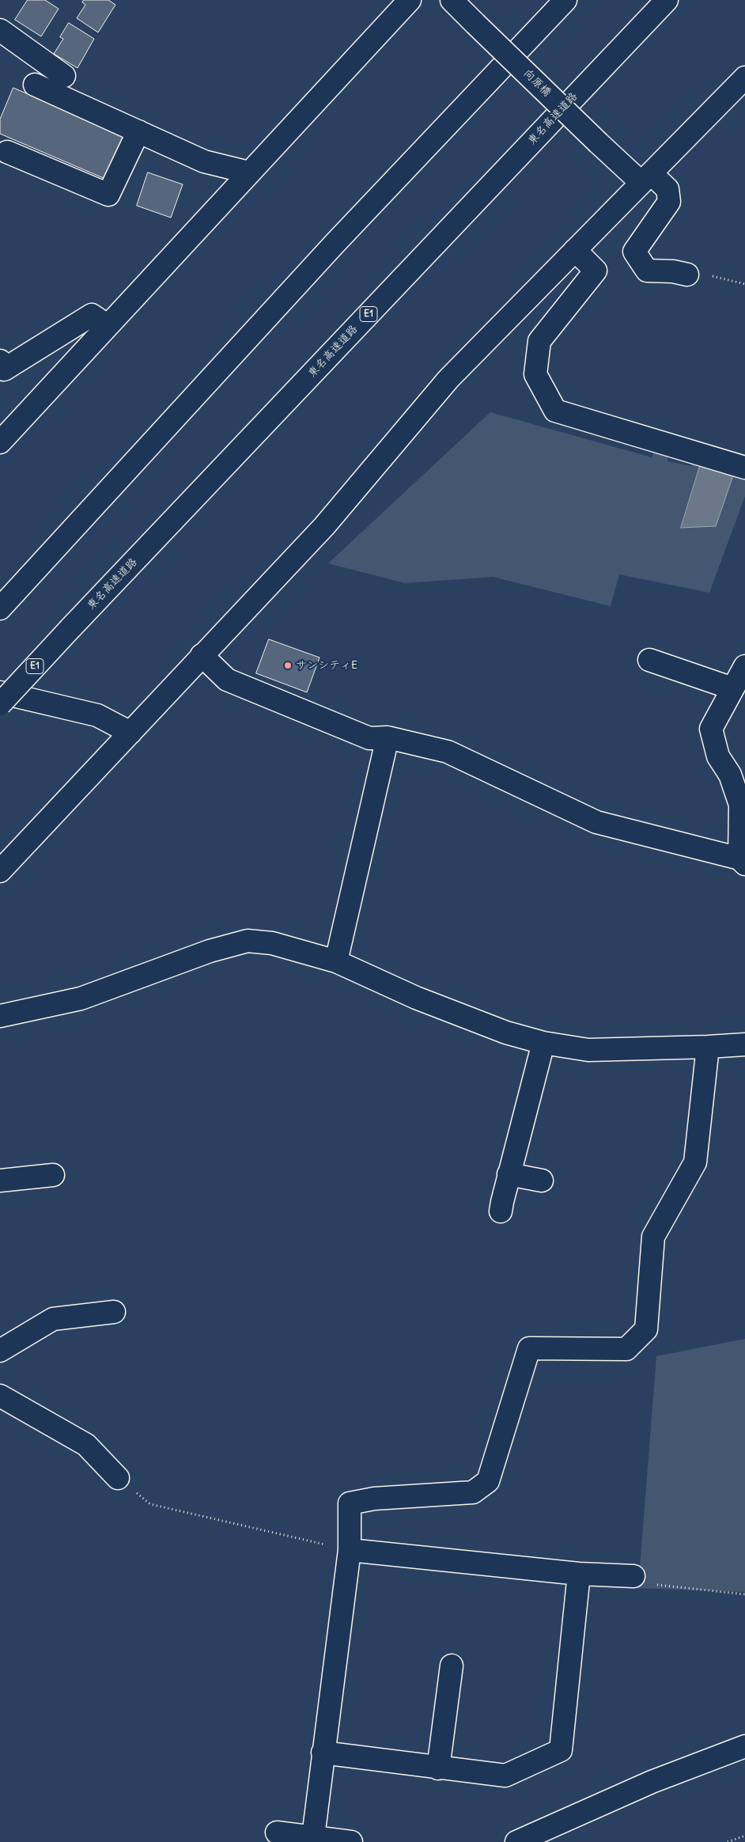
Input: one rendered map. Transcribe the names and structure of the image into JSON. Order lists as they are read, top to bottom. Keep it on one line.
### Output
{"streets":{"main road":["向原橋","東名高速道路","E1"]},"places":["サンシティE"]}
